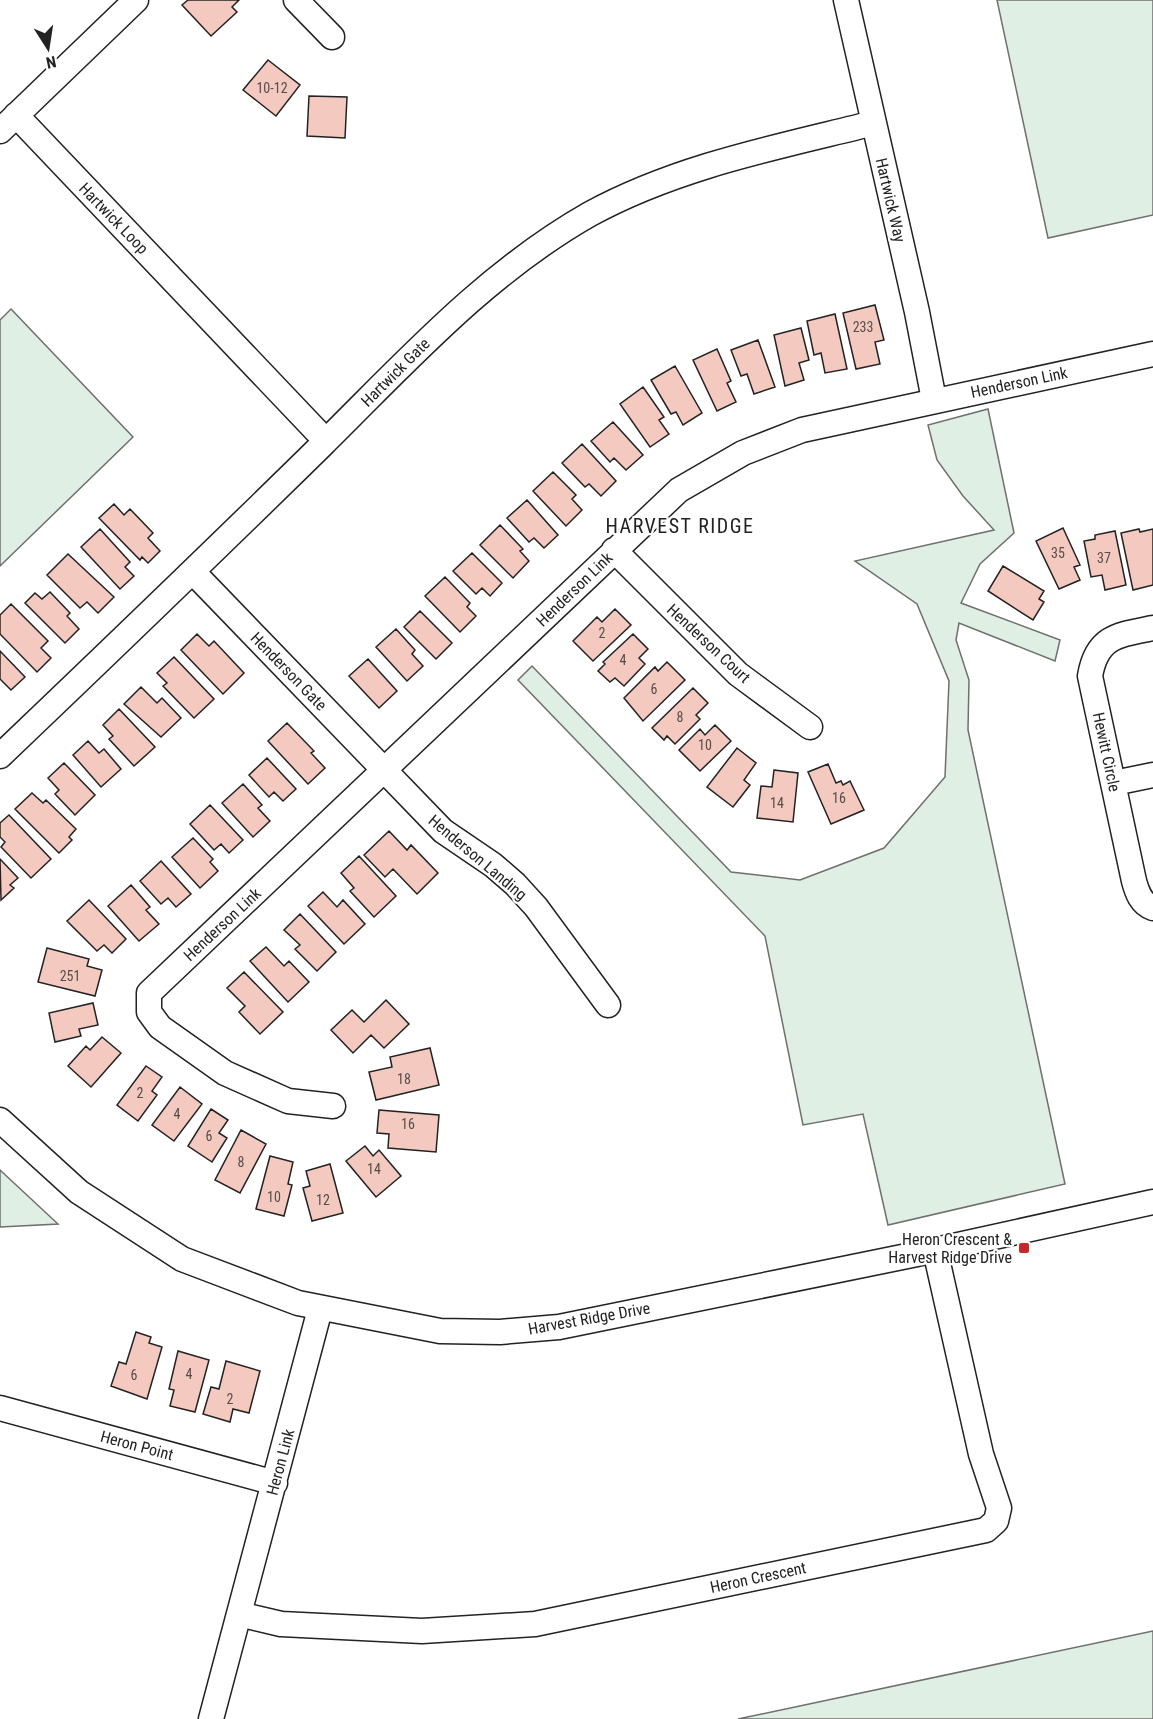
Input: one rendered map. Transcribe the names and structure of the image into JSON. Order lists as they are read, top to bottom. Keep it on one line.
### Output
{"streets":{"street":["Hartwick Way","Hartwick Loop","Hartwick Gate","Henderson Link","Henderson Court","Henderson Gate","Hewitt Circle","Henderson Landing","Harvest Ridge Drive","Heron Point","Heron Link","Heron Crescent"]},"crossings":[["Hartwick Way","Hartwick Gate"],["Hartwick Way","Henderson Link"],["Hartwick Loop","Hartwick Gate"],["Hartwick Gate","Henderson Gate"],["Henderson Link","Henderson Court"],["Henderson Link","Henderson Gate"],["Henderson Link","Henderson Landing"],["Henderson Gate","Henderson Landing"],["Harvest Ridge Drive","Heron Link"],["Harvest Ridge Drive","Heron Crescent"],["Heron Point","Heron Link"],["Heron Link","Heron Crescent"]],"districts":["HARVEST RIDGE"],"places":{"transit":["Heron Crescent & Harvest Ridge Drive"]},"house_numbers":["10-12","233","35","37","2","4","6","8","10","16","14","251","18","2","4","16","6","8","14","10","12","4","6","2"],"north":"bottom"}
